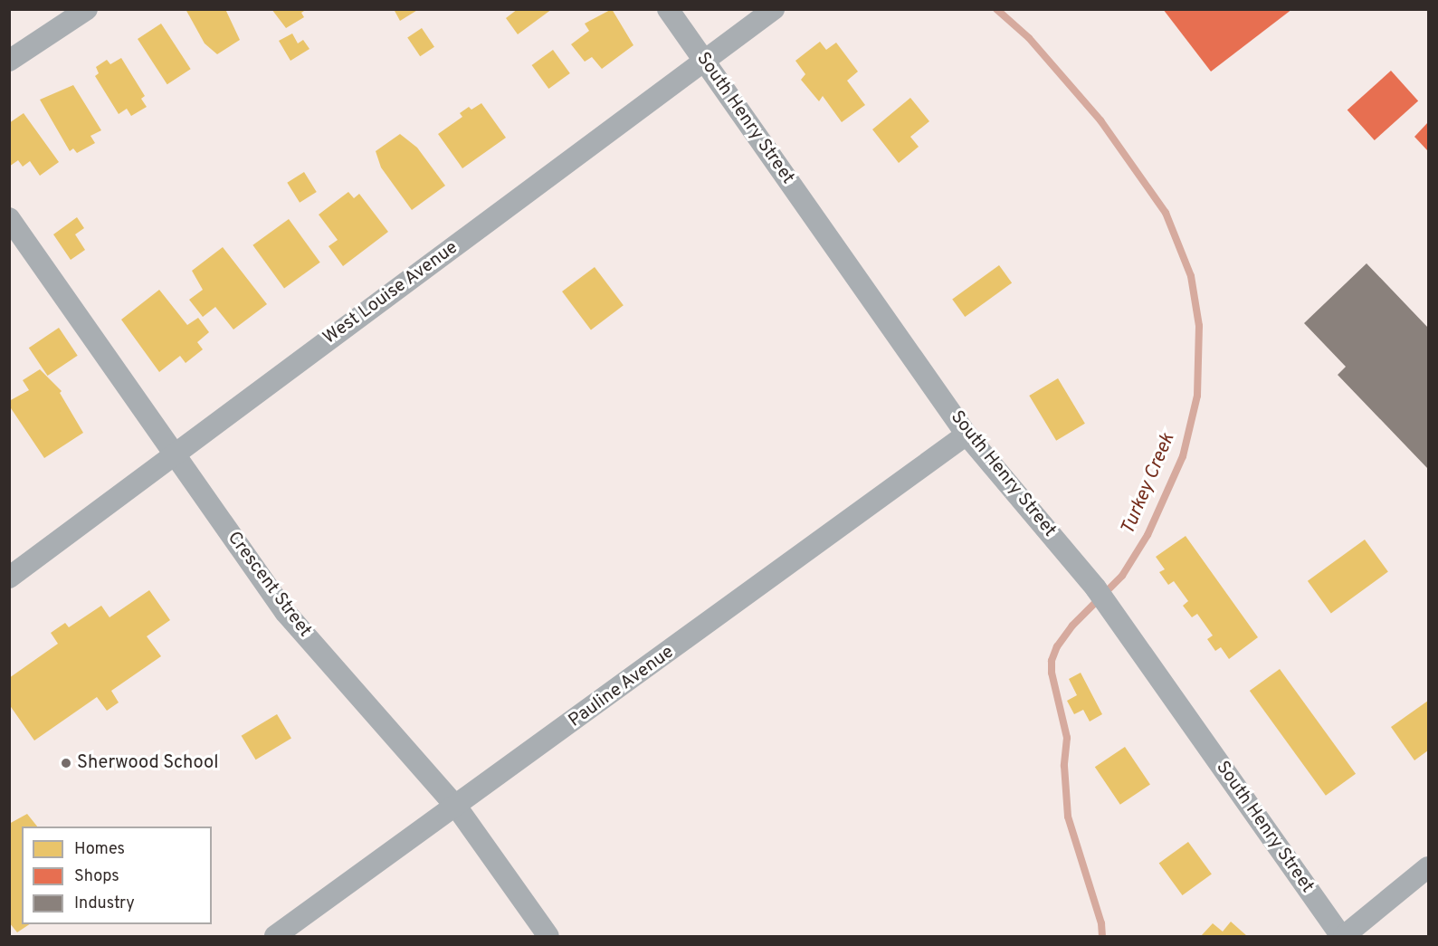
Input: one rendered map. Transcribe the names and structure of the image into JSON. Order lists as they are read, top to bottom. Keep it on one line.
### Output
{"streets":{"street":["South Henry Street","West Louise Avenue","Crescent Street","Pauline Avenue"]},"crossings":[["South Henry Street","West Louise Avenue"],["South Henry Street","Pauline Avenue"],["West Louise Avenue","Crescent Street"],["Crescent Street","Pauline Avenue"]],"water":["Turkey Creek"],"places":["Sherwood School"],"legend":["Homes","Shops","Industry"]}
